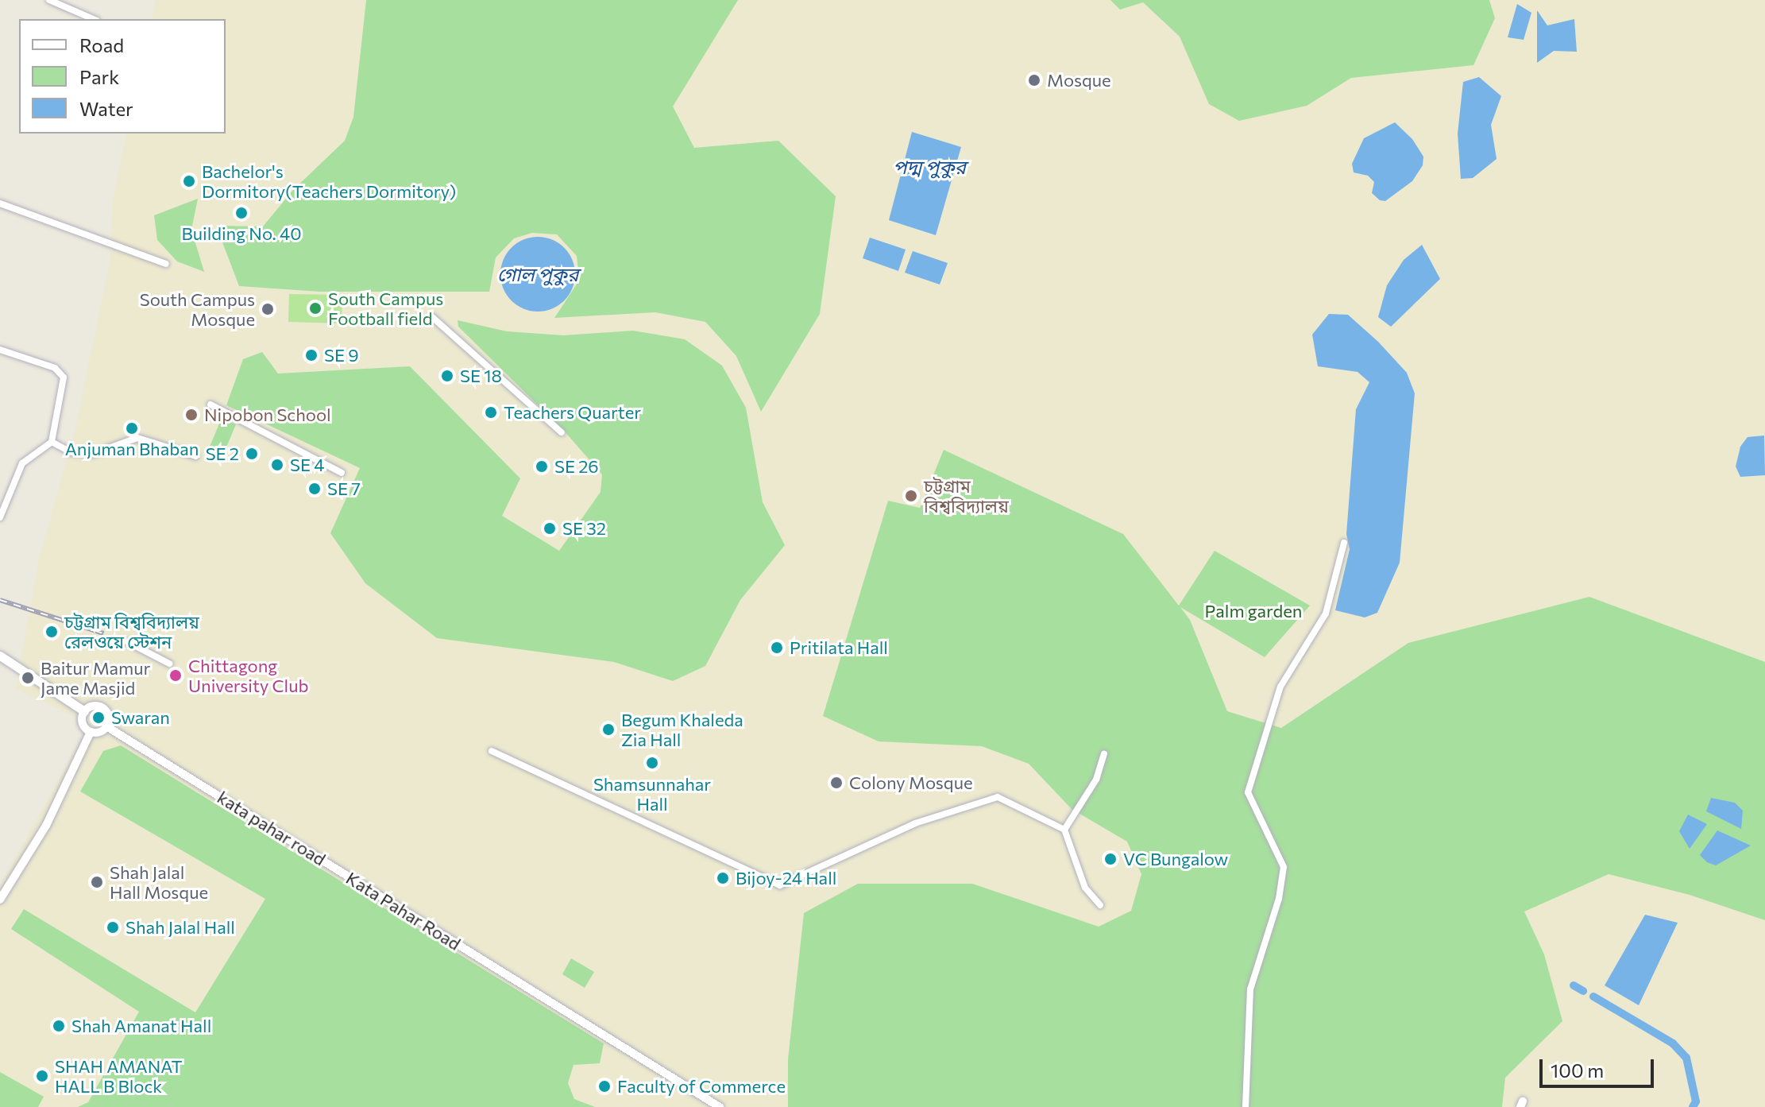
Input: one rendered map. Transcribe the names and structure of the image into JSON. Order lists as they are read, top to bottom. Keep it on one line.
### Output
{"streets":{"street":["kata pahar road","Kata Pahar Road"]},"crossings":[["kata pahar road","Kata Pahar Road"]],"water":["পদ্ম পুকুর","গোল পুকুর"],"parks":["Palm garden"],"places":["Mosque","Bachelor's Dormitory(Teachers Dormitory)","Building No. 40","South Campus Football field","South Campus Mosque","SE 9","SE 18","Teachers Quarter","Nipobon School","Anjuman Bhaban","SE 2","SE 4","SE 26","SE 7","চট্টগ্রাম বিশ্ববিদ্যালয়","SE 32","চট্টগ্রাম বিশ্ববিদ্যালয় রেলওয়ে স্টেশন","Pritilata Hall","Chittagong University Club","Baitur Mamur Jame Masjid","Swaran","Begum Khaleda Zia Hall","Shamsunnahar Hall","Colony Mosque","VC Bungalow","Bijoy-24 Hall","Shah Jalal Hall Mosque","Shah Jalal Hall","Shah Amanat Hall","SHAH AMANAT HALL B Block","Faculty of Commerce"],"legend":["Road","Park","Water"],"scale_bar":"100 m"}
